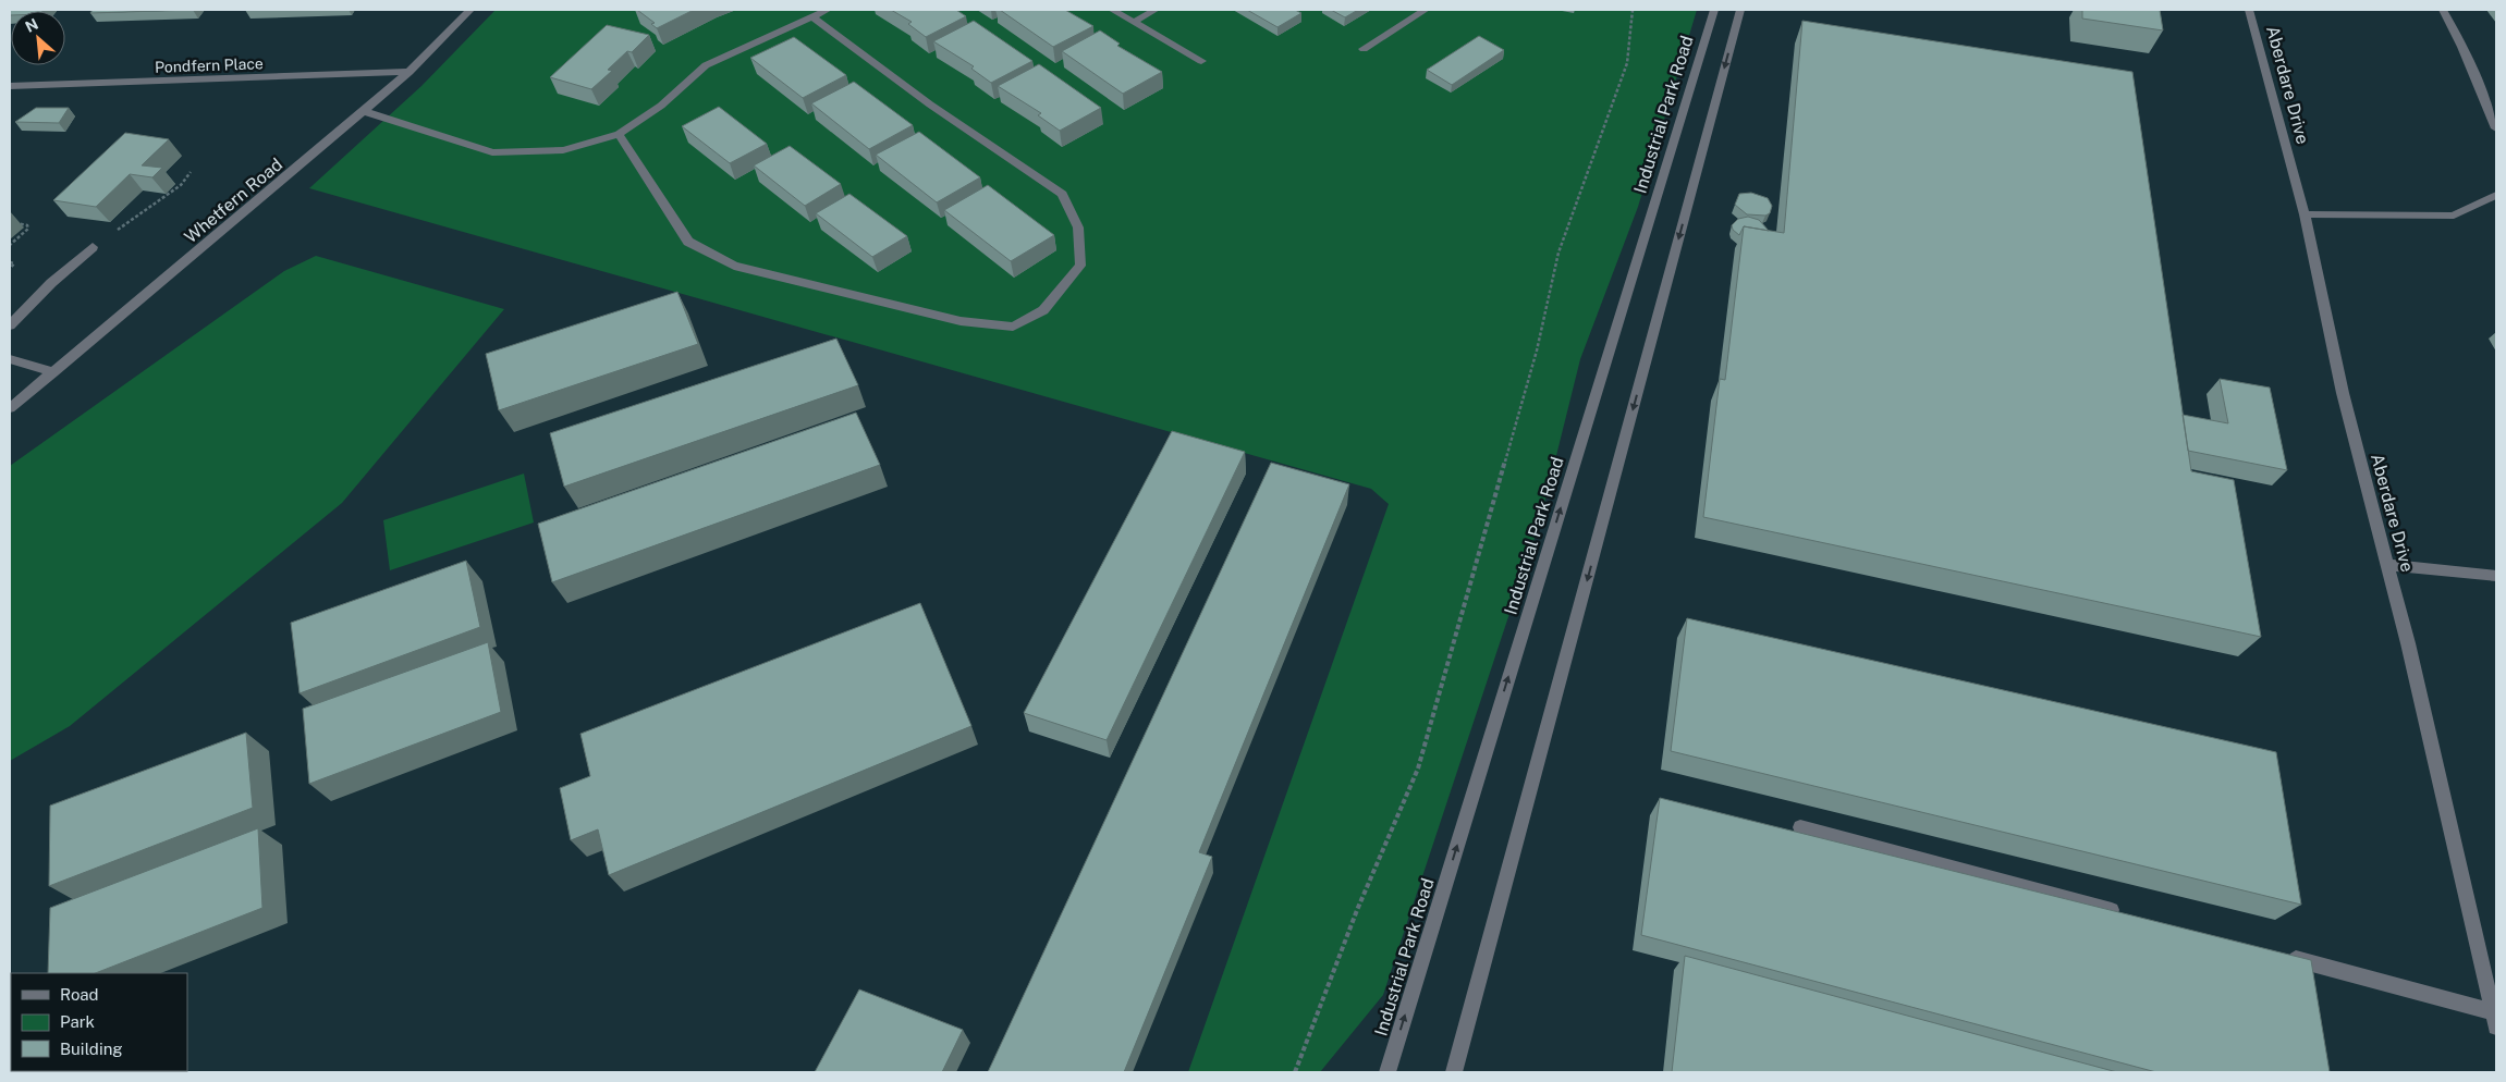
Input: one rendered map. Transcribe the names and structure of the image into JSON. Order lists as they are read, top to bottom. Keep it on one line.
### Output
{"streets":{"street":["Pondfern Place","Aberdare Drive","Industrial Park Road","Whetfern Road"]},"crossings":[["Pondfern Place","Whetfern Road"]],"legend":["Road","Park","Building"],"north":"top left"}
